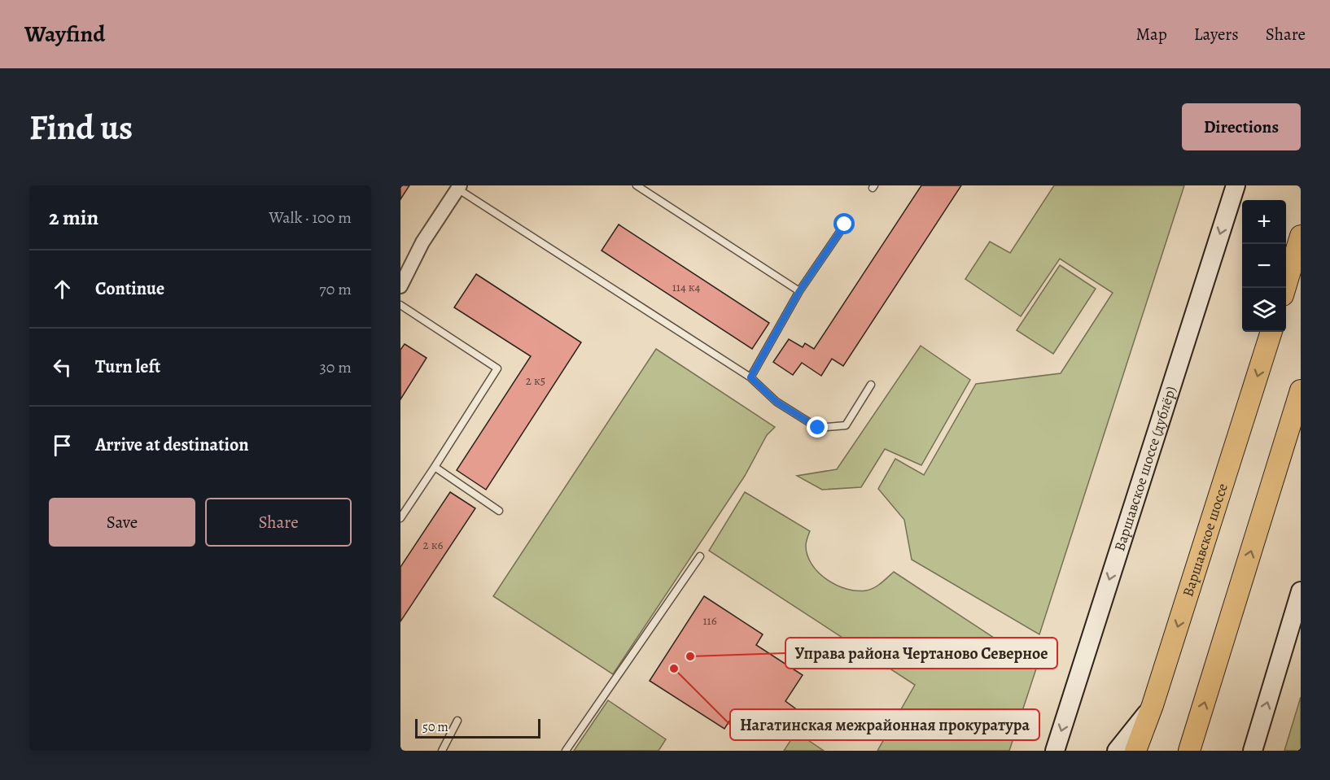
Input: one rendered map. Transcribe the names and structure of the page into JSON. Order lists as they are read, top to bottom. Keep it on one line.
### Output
{"streets":{"main road":["Варшавское шоссе (дублёр)","Варшавское шоссе"]},"places":["Управа района Чертаново Северное","Нагатинская межрайонная прокуратура"],"house_numbers":["114 к4","2 к5","2 к6","116"],"scale_bar":"50 m","page":{"header":"Wayfind","nav":["Map","Layers","Share"],"buttons":["Directions",["Save","Share"]],"title":"Find us","heading":["2 min","Walk · 100 m"],"map_buttons":["+","−"],"list":[["Continue","70 m"],["Turn left","30 m"],"Arrive at destination"],"scale":"50 m"}}
